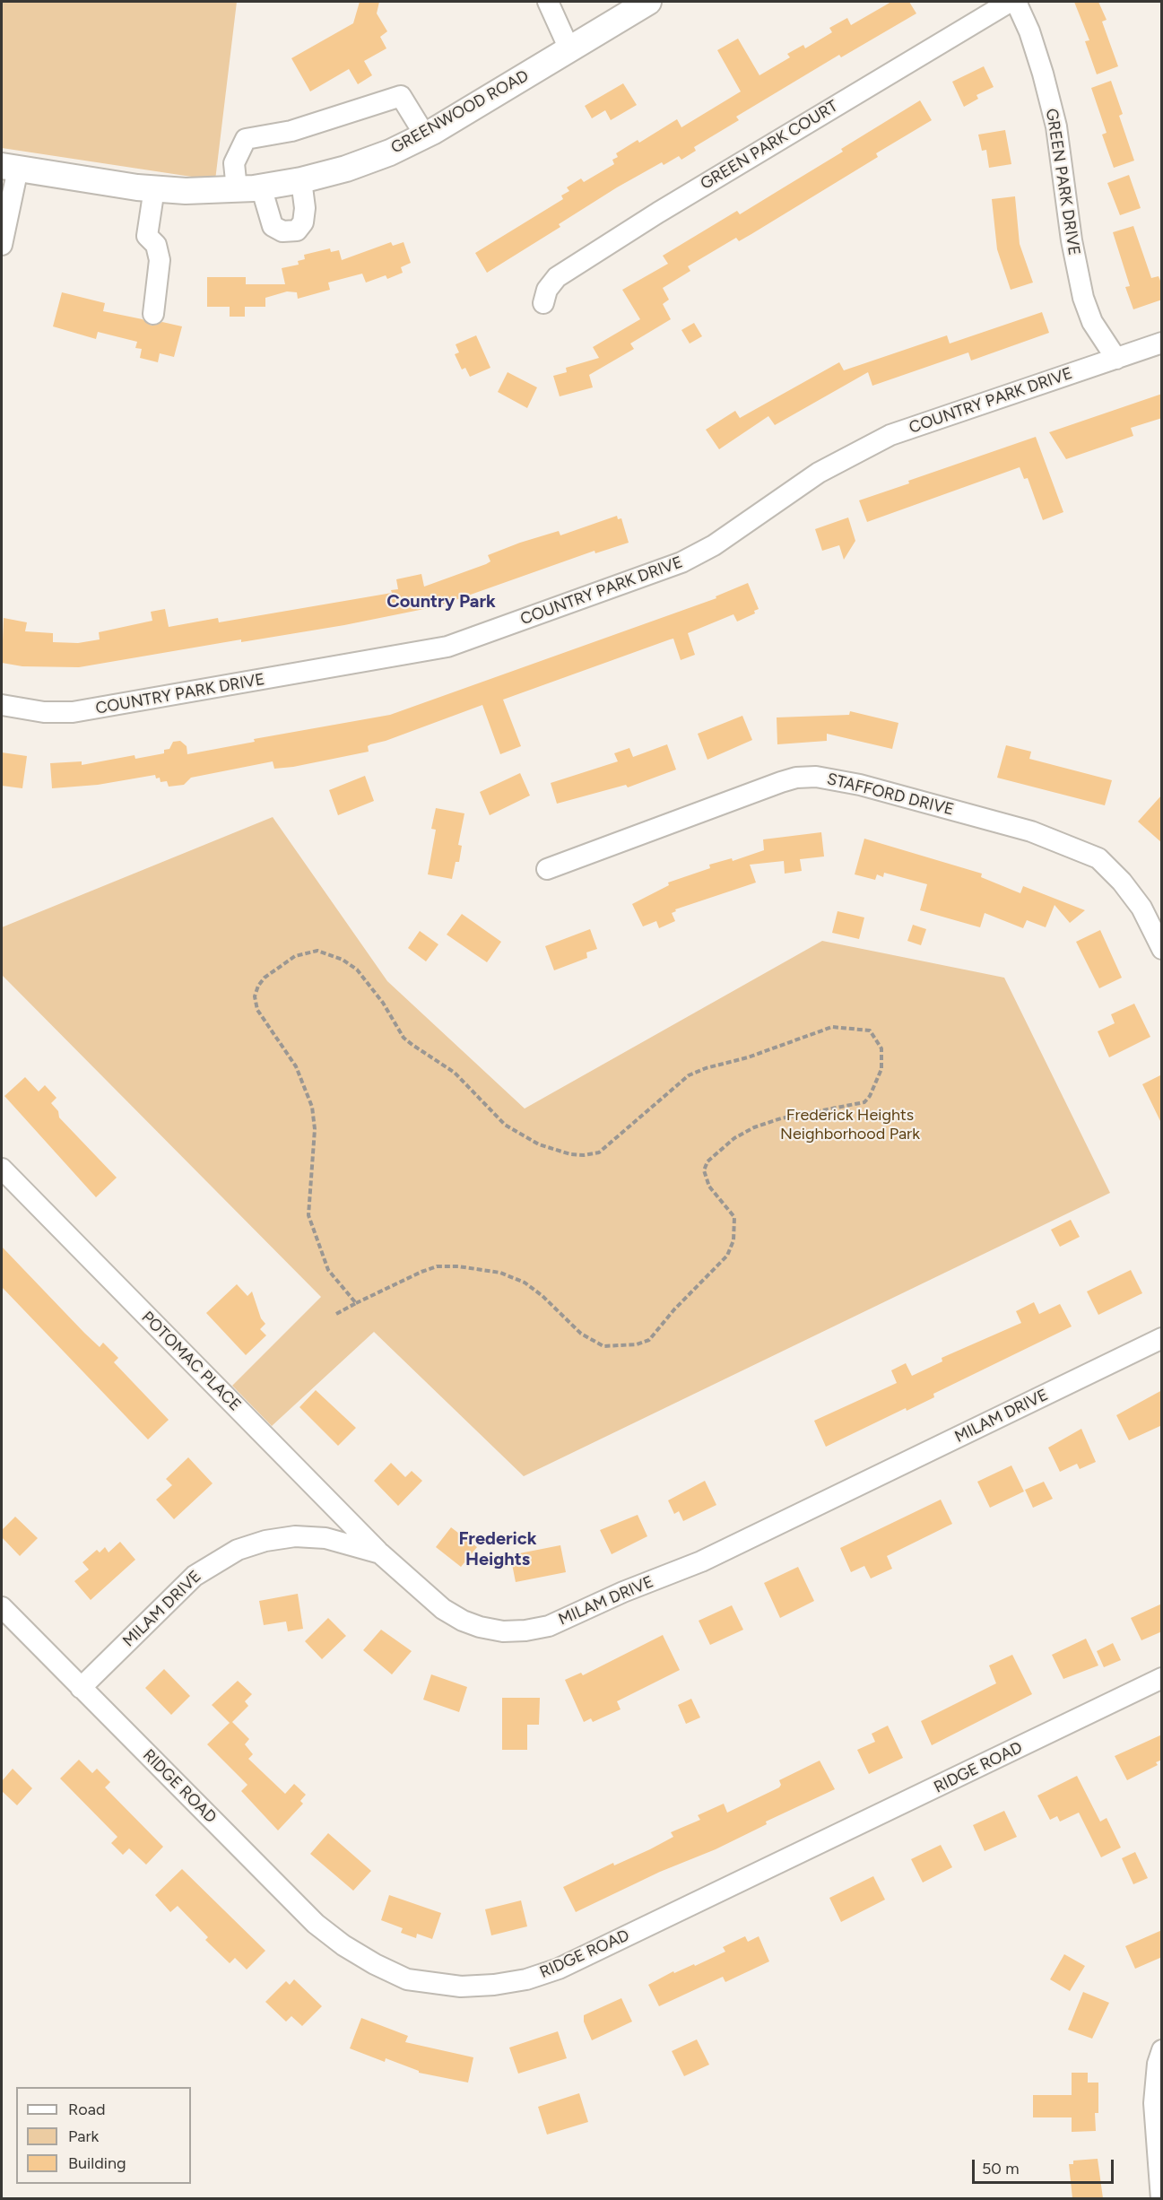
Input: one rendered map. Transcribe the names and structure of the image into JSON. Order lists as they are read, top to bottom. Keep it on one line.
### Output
{"streets":{"main road":["GREENWOOD ROAD"],"street":["GREEN PARK COURT","GREEN PARK DRIVE","COUNTRY PARK DRIVE","STAFFORD DRIVE","POTOMAC PLACE","MILAM DRIVE","RIDGE ROAD"]},"crossings":[["GREEN PARK DRIVE","COUNTRY PARK DRIVE"],["POTOMAC PLACE","MILAM DRIVE"],["MILAM DRIVE","RIDGE ROAD"]],"districts":["Country Park","Frederick Heights"],"parks":["Frederick Heights Neighborhood Park"],"legend":["Road","Park","Building"],"scale_bar":"50 m"}
